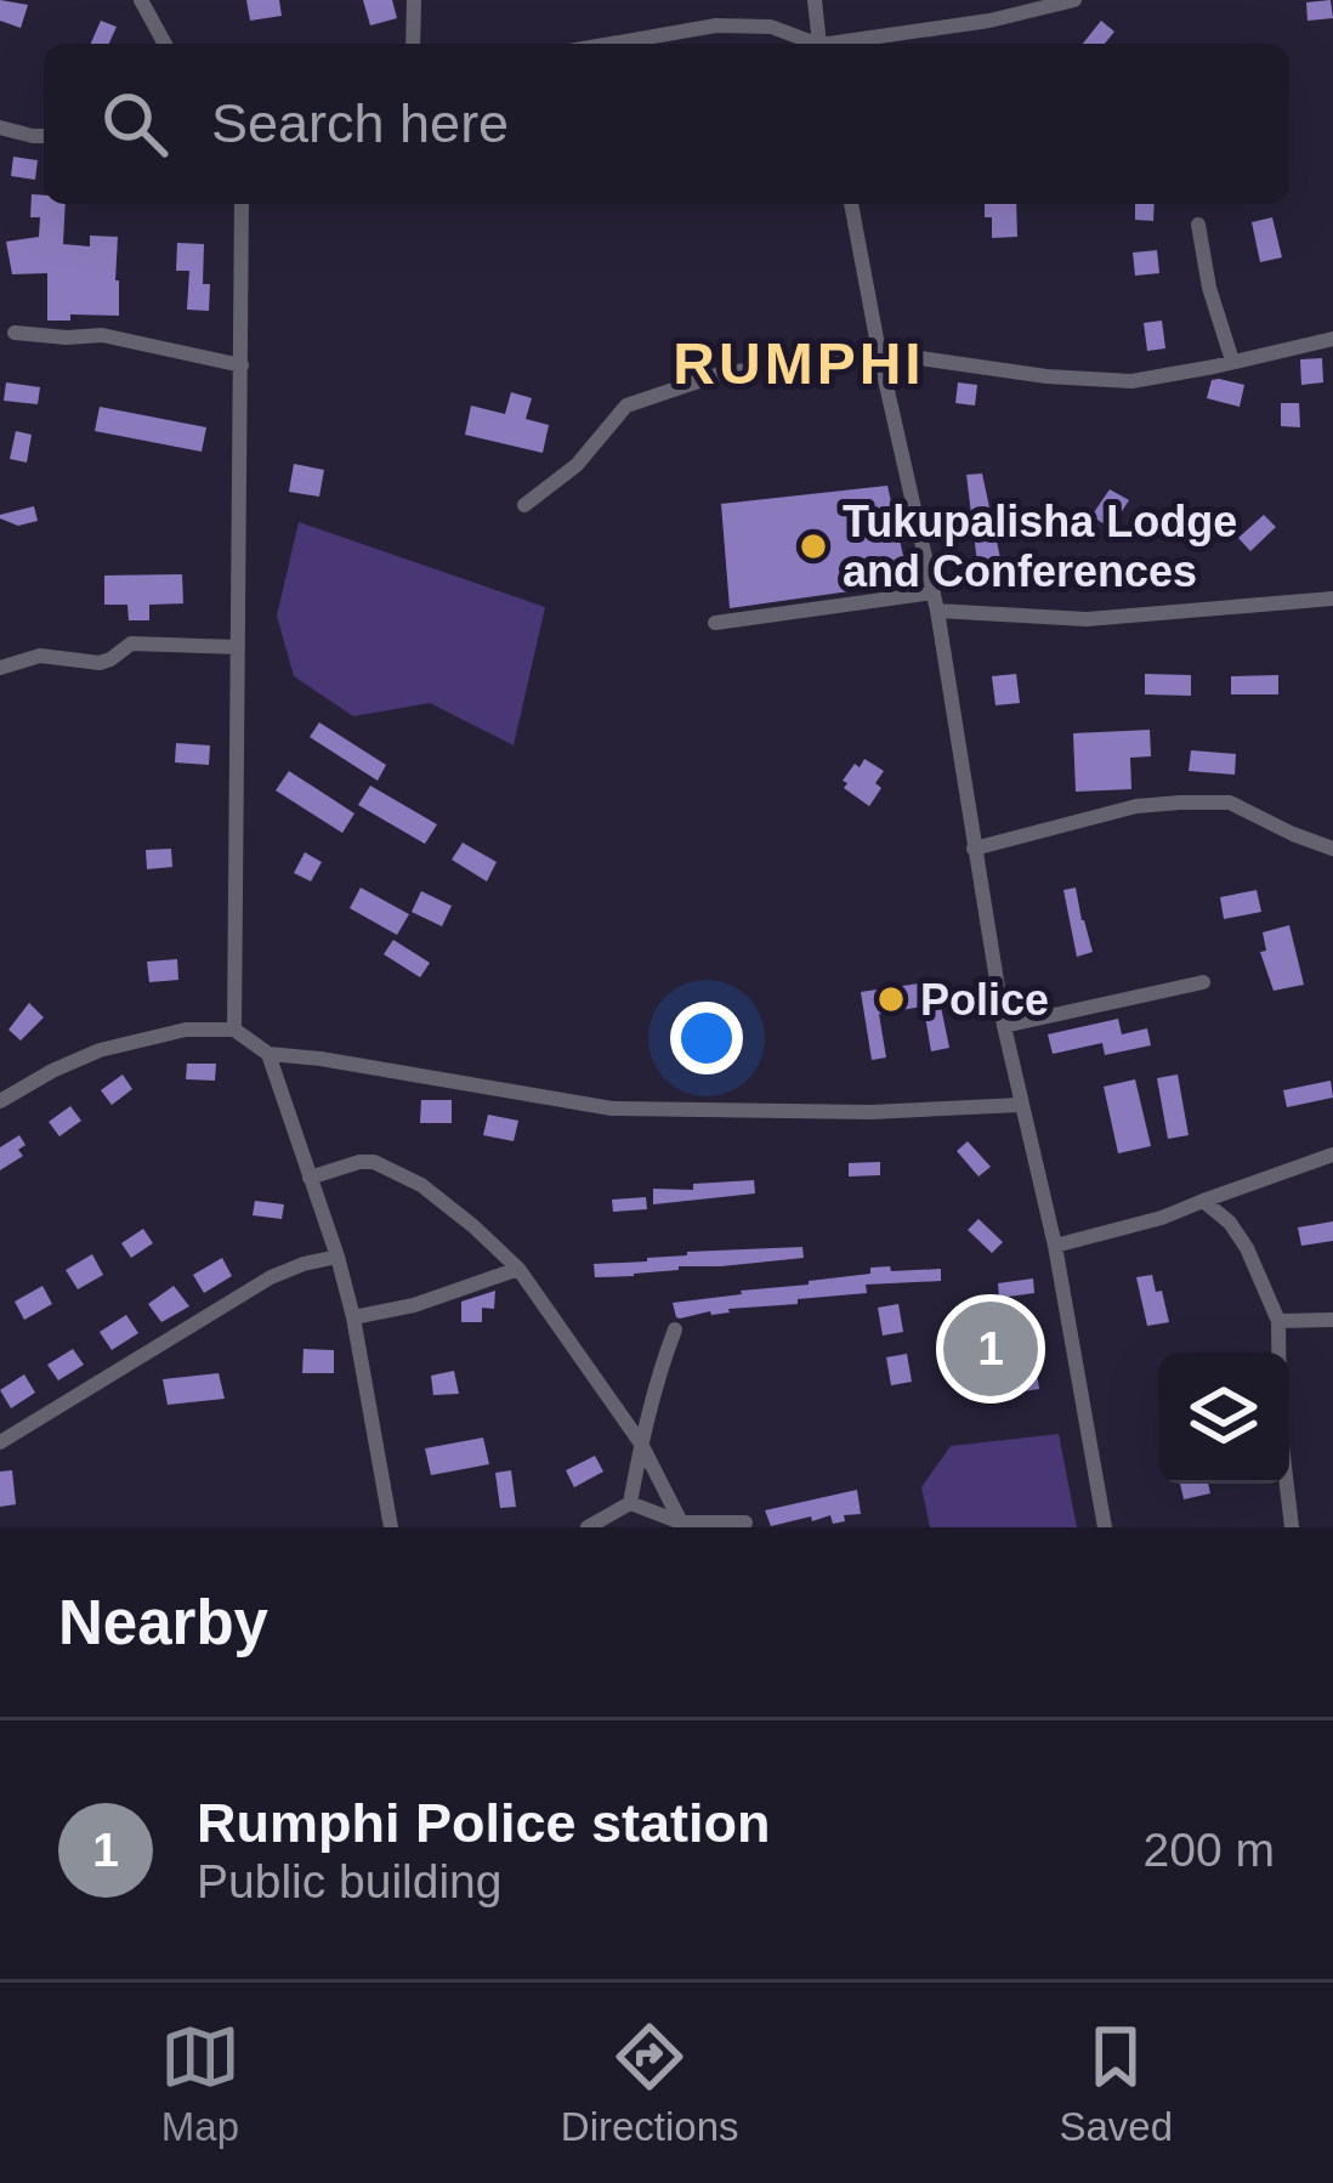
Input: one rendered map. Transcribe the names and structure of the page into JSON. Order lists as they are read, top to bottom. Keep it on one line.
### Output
{"districts":["RUMPHI"],"places":["Tukupalisha Lodge and Conferences","Police"],"page":{"search":"Search here","pins":"1","heading":"Nearby","list":[{"mark":"1","name":"Rumphi Police station","note":"Public building","value":"200 m"}],"nav":["Map","Directions","Saved"]}}
